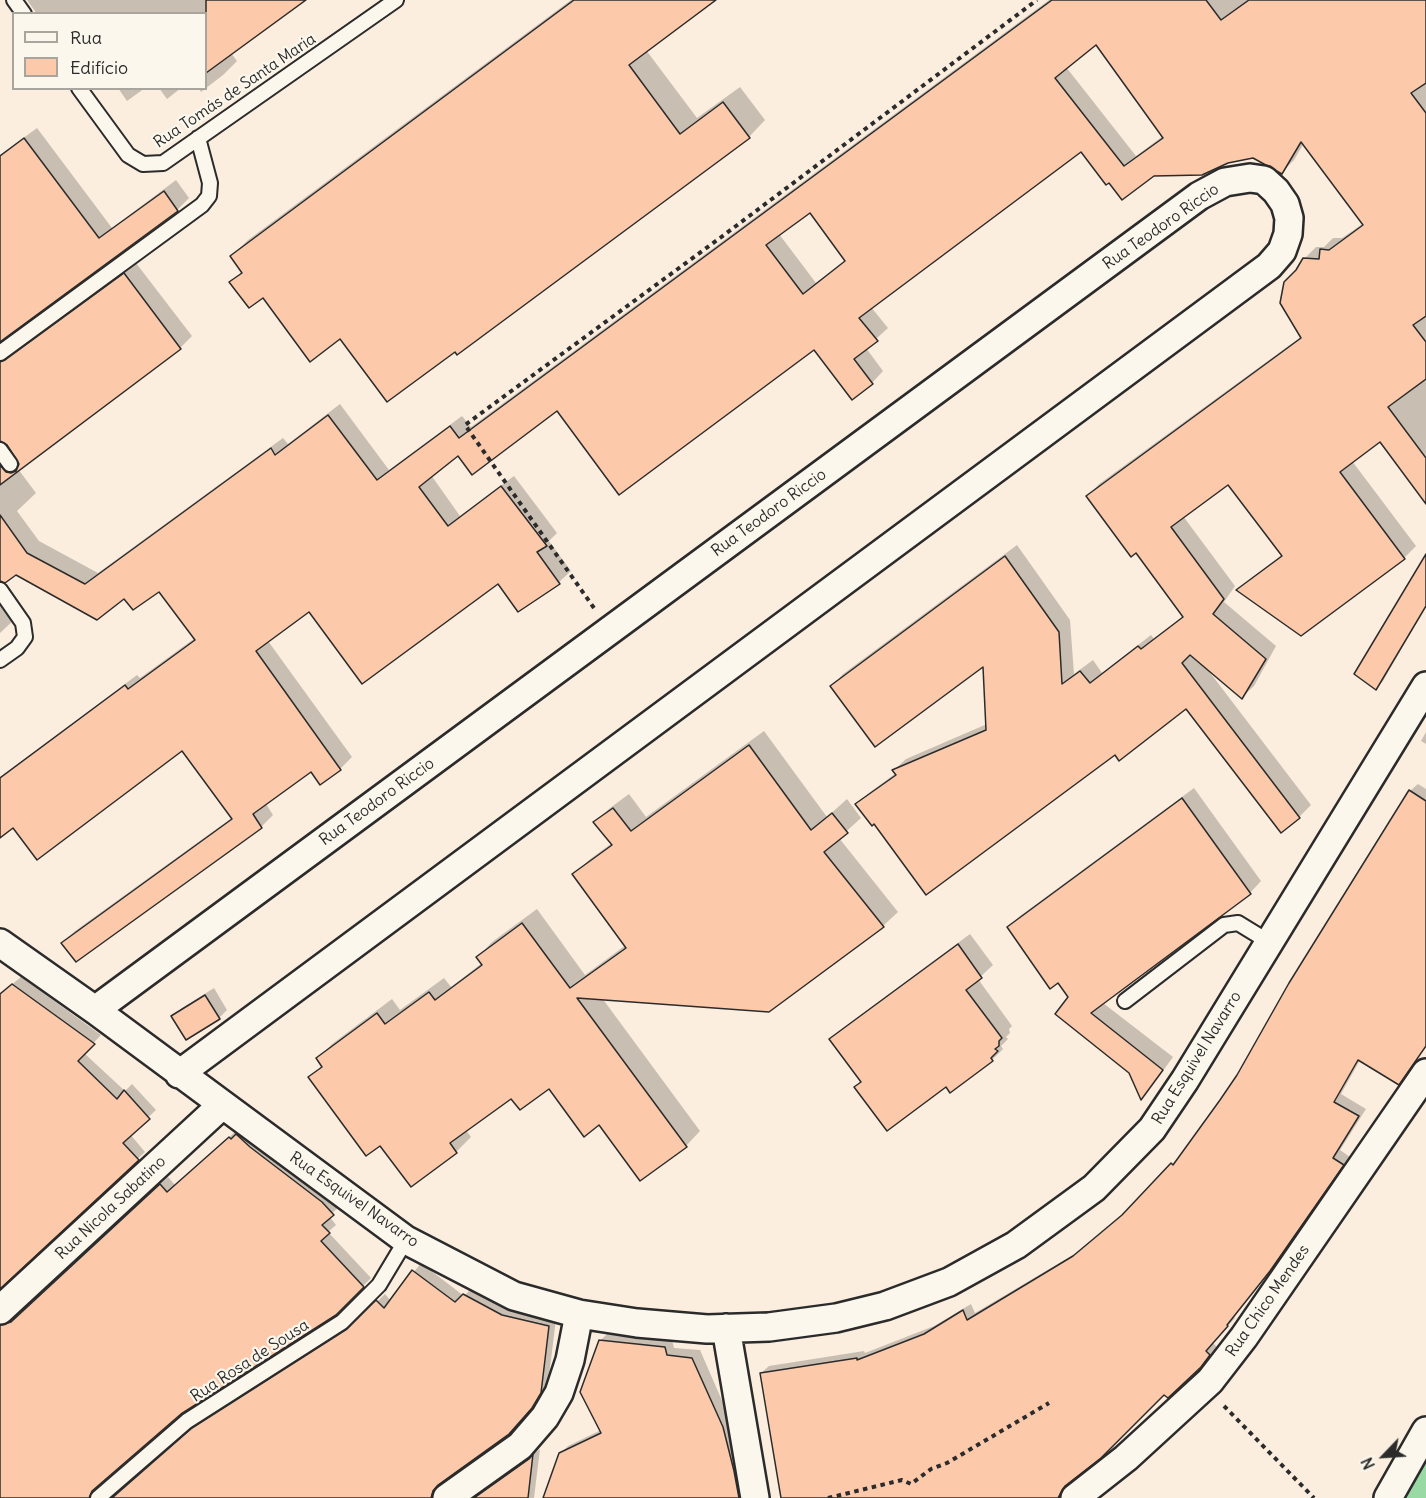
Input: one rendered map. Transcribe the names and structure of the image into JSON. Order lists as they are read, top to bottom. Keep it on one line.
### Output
{"streets":{"street":["Rua Teodoro Riccio","Rua Esquivel Navarro","Rua Nicola Sabatino","Rua Chico Mendes"],"lane":["Rua Tomás de Santa Maria","Rua Rosa de Sousa"]},"crossings":[["Rua Teodoro Riccio","Rua Esquivel Navarro"],["Rua Esquivel Navarro","Rua Nicola Sabatino"],["Rua Esquivel Navarro","Rua Rosa de Sousa"]],"legend":["Rua","Edifício"],"north":"bottom left"}
